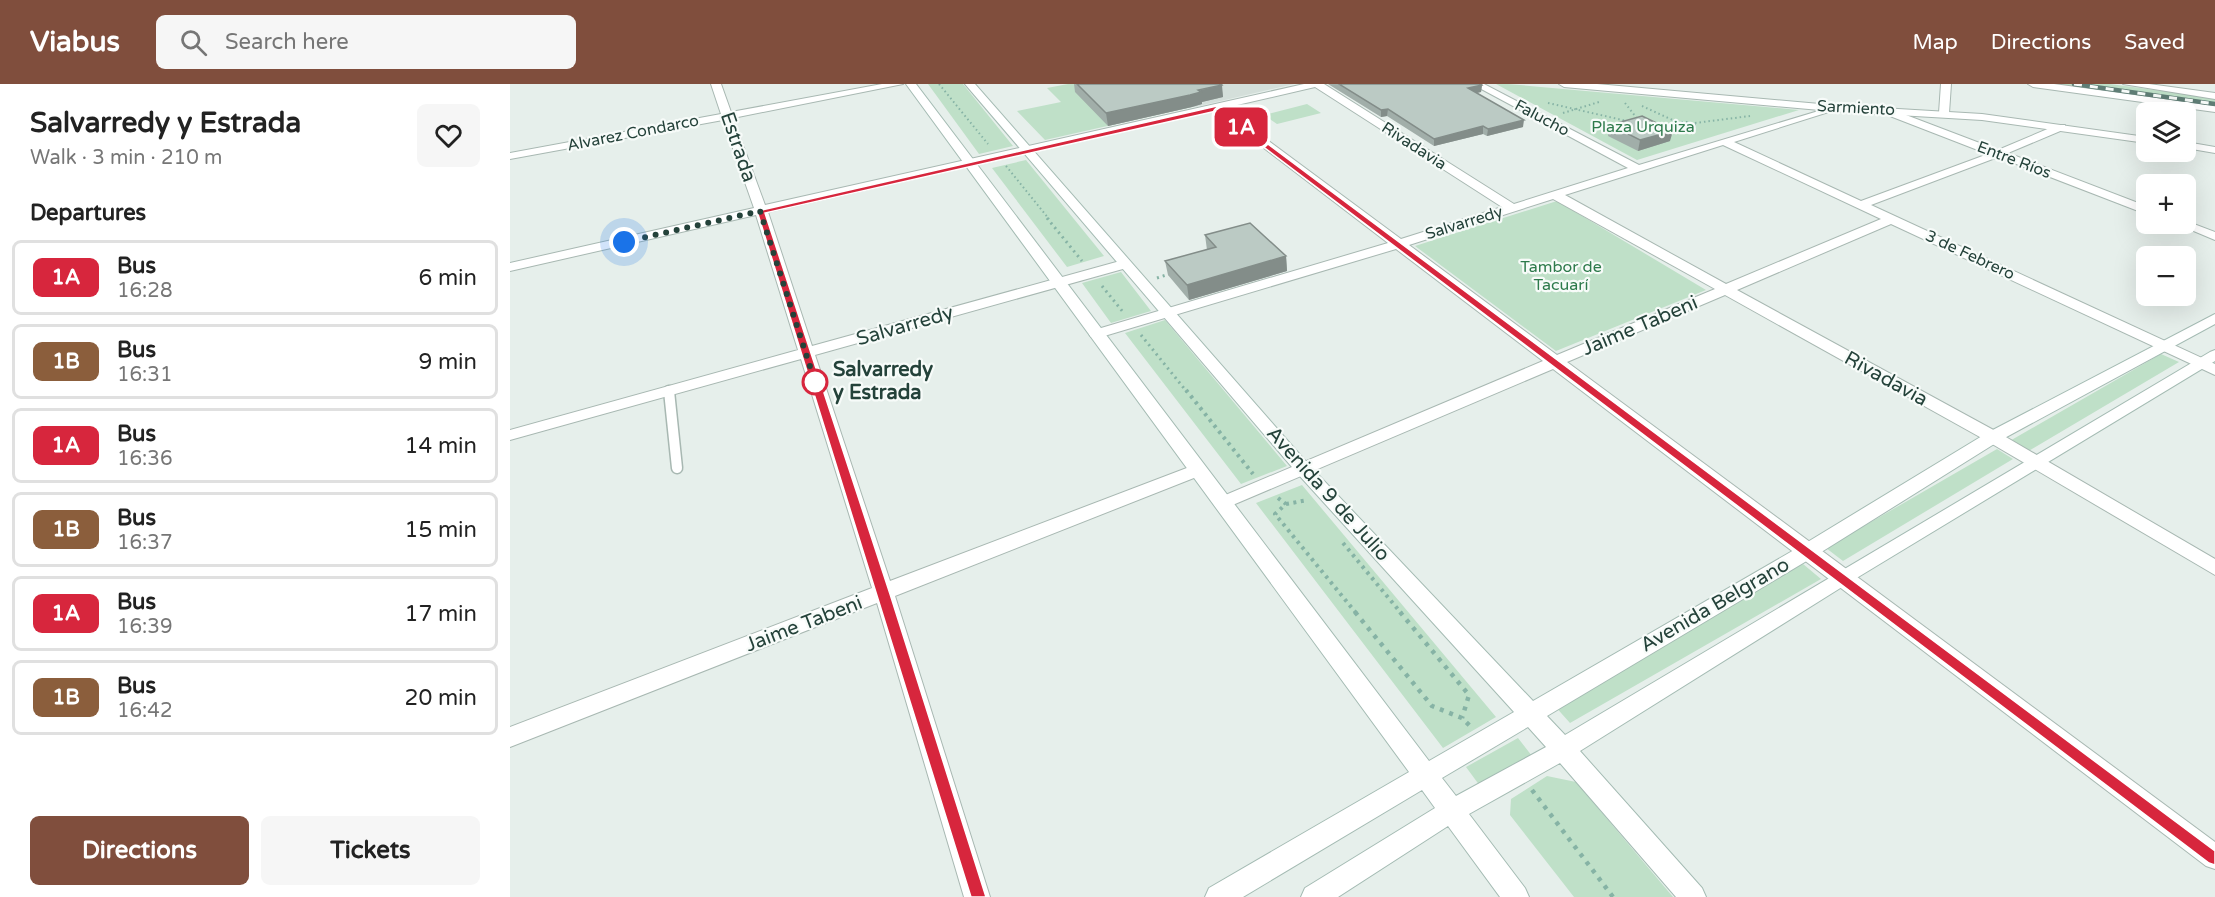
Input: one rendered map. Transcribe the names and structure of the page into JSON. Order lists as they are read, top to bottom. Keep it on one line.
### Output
{"streets":{"street":["Sarmiento","Falucho","Alvarez Condarco","Rivadavia","Estrada","Entre Ríos","Salvarredy","3 de Febrero","Jaime Tabeni","Avenida 9 de Julio","Avenida Belgrano"]},"crossings":[["Sarmiento","Entre Ríos"],["Sarmiento","Salvarredy"],["Falucho","Salvarredy"],["Alvarez Condarco","Estrada"],["Rivadavia","Salvarredy"],["Rivadavia","Jaime Tabeni"],["Rivadavia","Avenida Belgrano"],["Estrada","Salvarredy"],["Estrada","Jaime Tabeni"],["Salvarredy","3 de Febrero"],["Salvarredy","Avenida 9 de Julio"],["3 de Febrero","Jaime Tabeni"],["3 de Febrero","Avenida Belgrano"],["Jaime Tabeni","Avenida 9 de Julio"],["Avenida 9 de Julio","Avenida Belgrano"]],"parks":["Plaza Urquiza","Tambor de Tacuarí"],"places":["Salvarredy y Estrada"],"lines":["bus line 1A"],"page":{"header":"Viabus","search":"Search here","nav":["Map","Directions","Saved"],"heading":[["Salvarredy y Estrada","Walk · 3 min · 210 m"],"Departures"],"on_map":"1A","map_buttons":["+","−"],"list":[{"mark":"1A","name":"Bus","note":"16:28","value":"6 min"},{"mark":"1B","name":"Bus","note":"16:31","value":"9 min"},{"mark":"1A","name":"Bus","note":"16:36","value":"14 min"},{"mark":"1B","name":"Bus","note":"16:37","value":"15 min"},{"mark":"1A","name":"Bus","note":"16:39","value":"17 min"},{"mark":"1B","name":"Bus","note":"16:42","value":"20 min"}],"buttons":["Directions","Tickets"]}}
